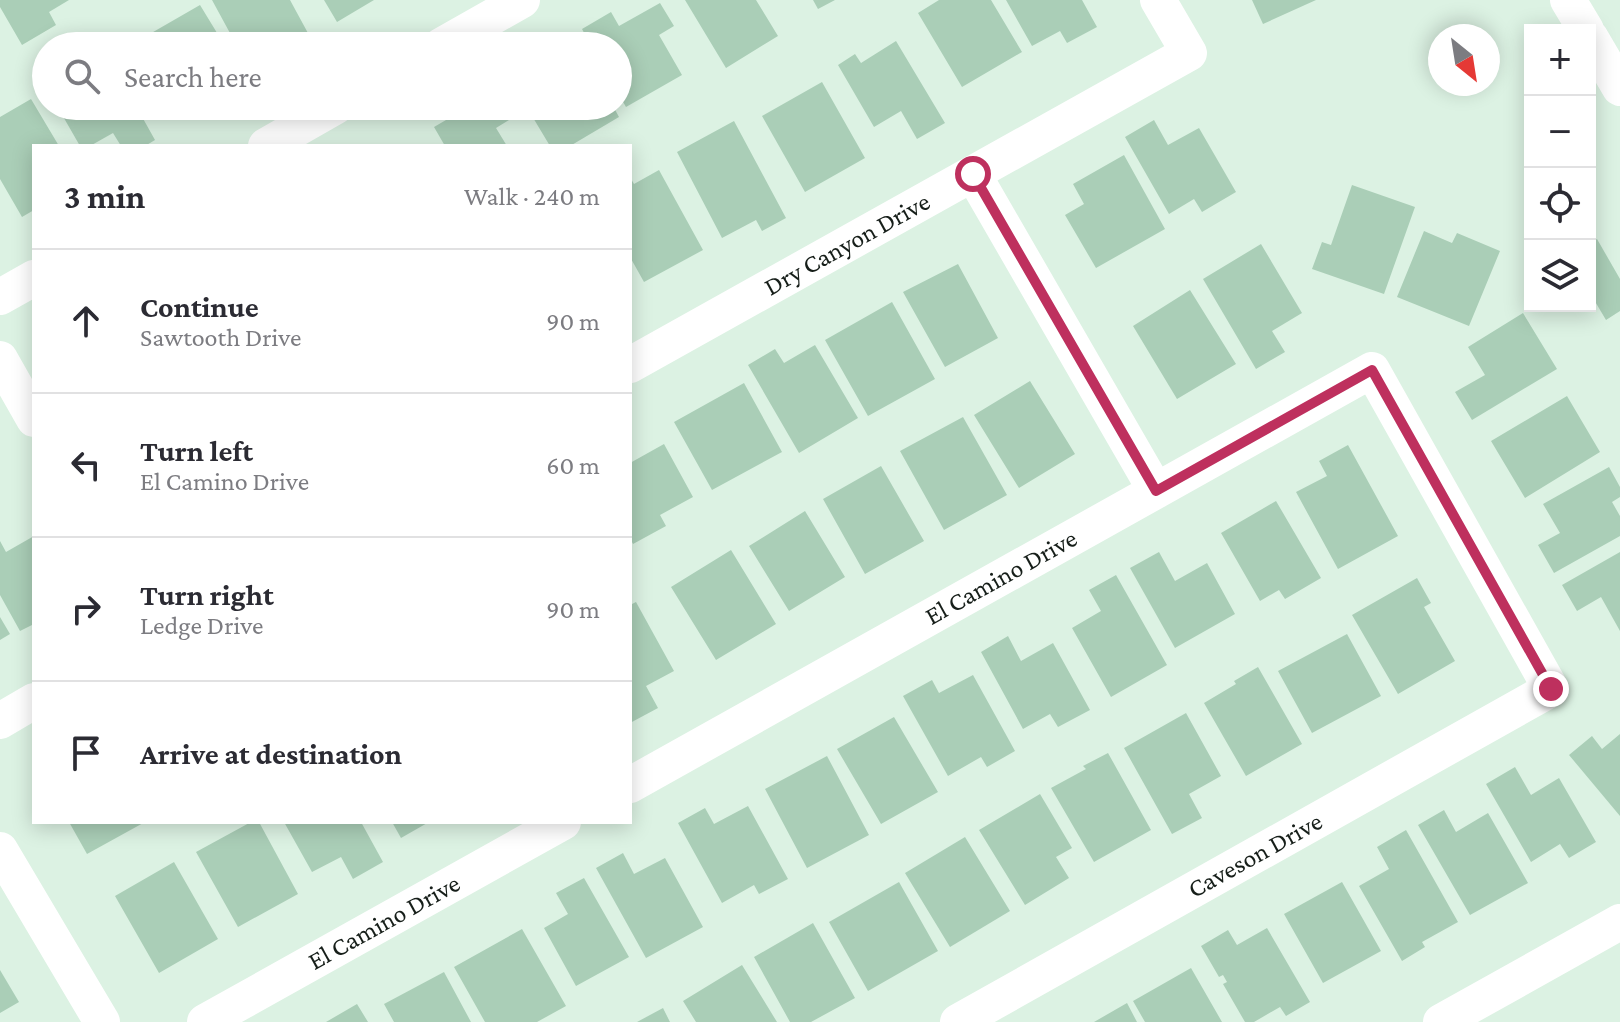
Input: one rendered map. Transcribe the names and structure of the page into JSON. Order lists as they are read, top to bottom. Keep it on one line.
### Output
{"streets":{"street":["Dry Canyon Drive","El Camino Drive","Caveson Drive"]},"crossings":[["El Camino Drive","Caveson Drive"]],"north":"bottom right","page":{"map_buttons":["+","−"],"search":"Search here","heading":["3 min","Walk · 240 m"],"list":[["Continue","Sawtooth Drive","90 m"],["Turn left","El Camino Drive","60 m"],["Turn right","Ledge Drive","90 m"],"Arrive at destination"]}}
